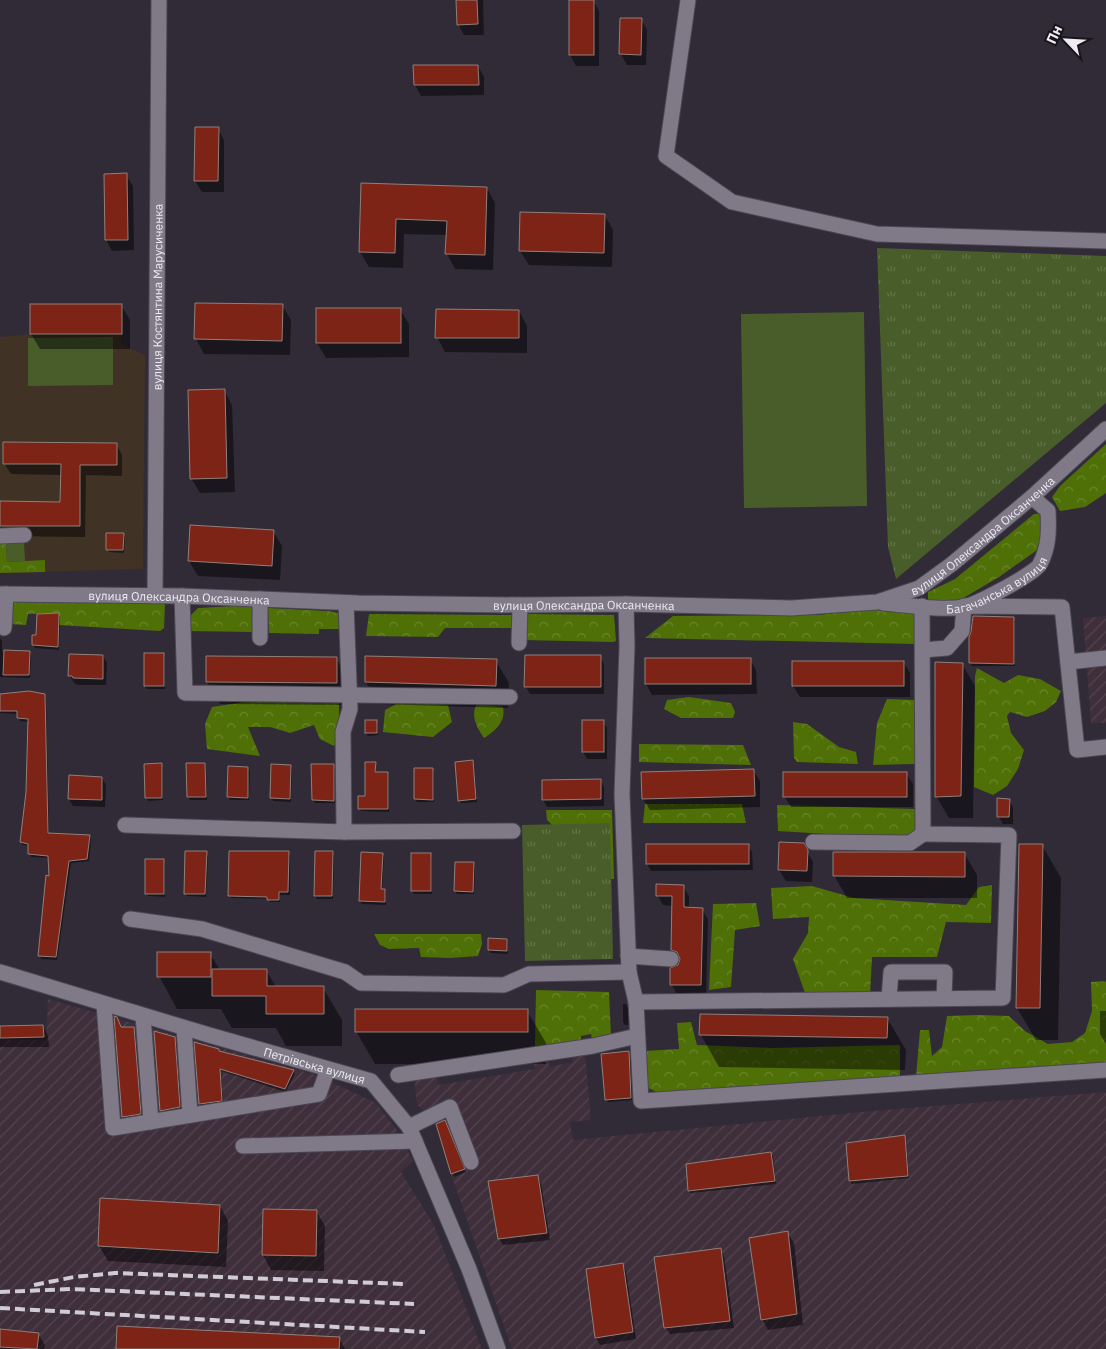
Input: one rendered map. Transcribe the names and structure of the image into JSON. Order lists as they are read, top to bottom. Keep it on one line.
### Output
{"streets":{"street":["вулиця Костянтина Марусиченка","вулиця Олександра Оксанченка","Багачанська вулиця","Петрівська вулиця"]},"crossings":[["вулиця Костянтина Марусиченка","вулиця Олександра Оксанченка"],["вулиця Олександра Оксанченка","Багачанська вулиця"]],"north":"top left"}
